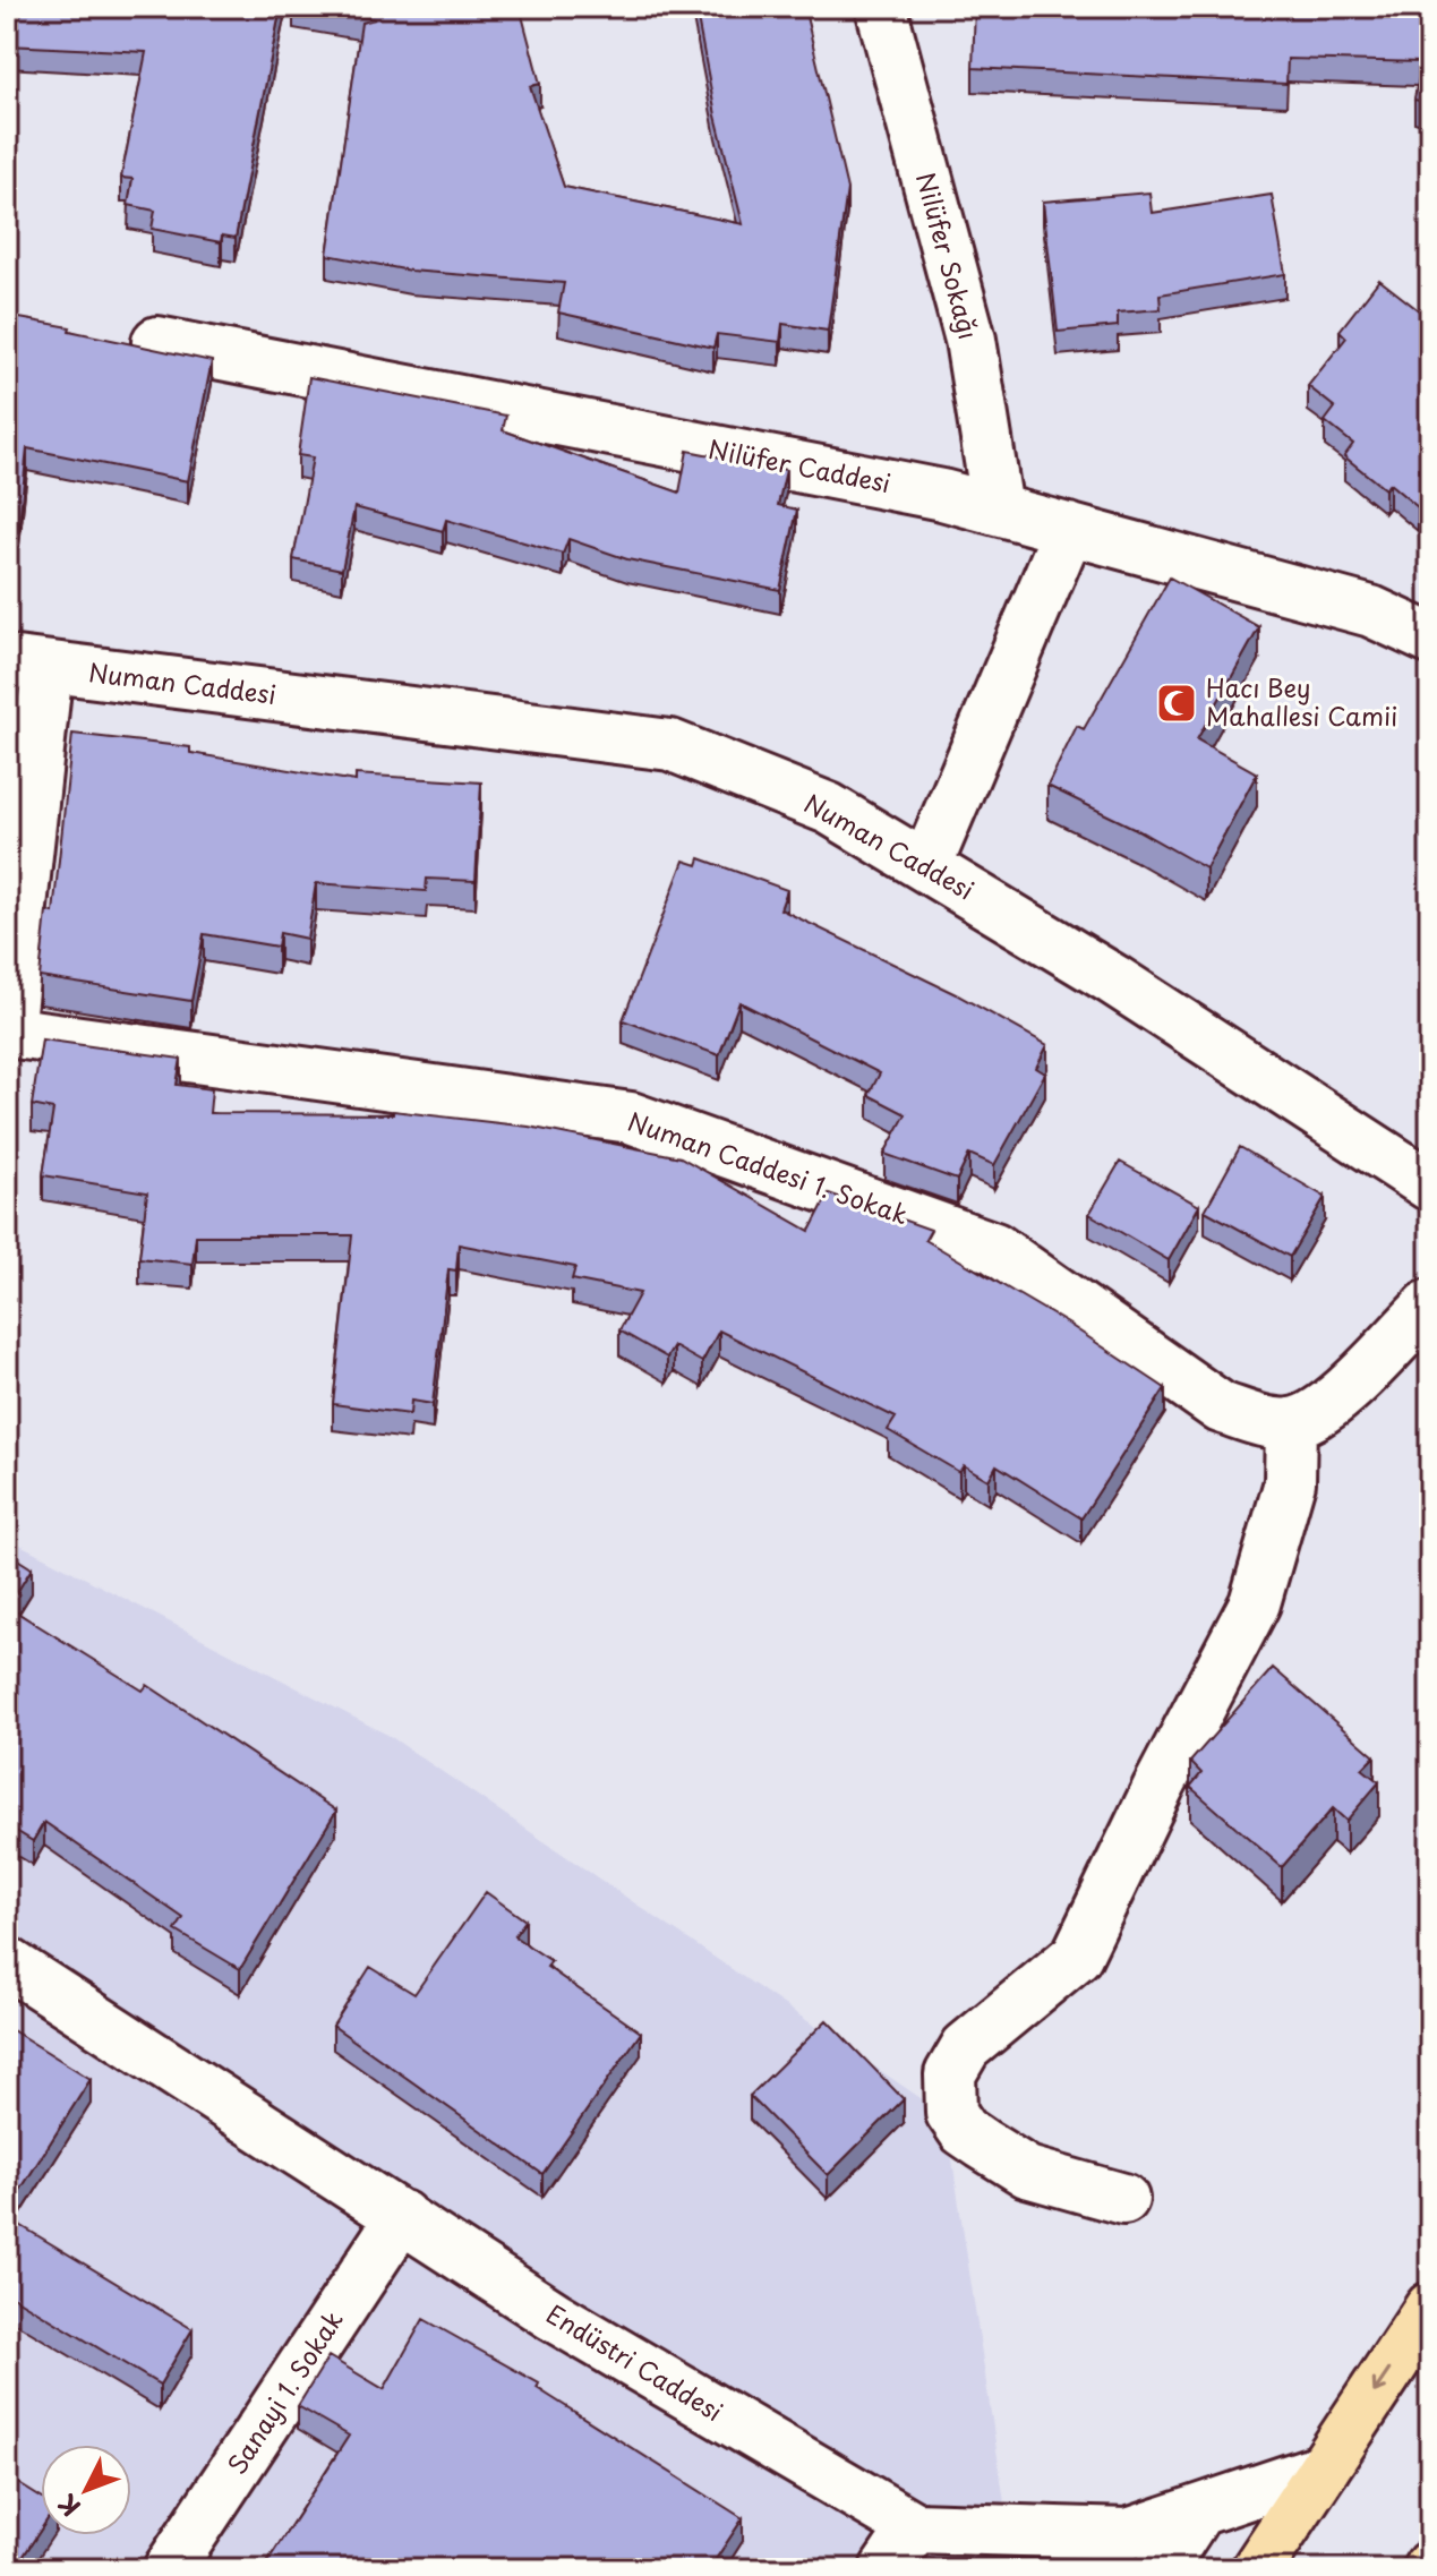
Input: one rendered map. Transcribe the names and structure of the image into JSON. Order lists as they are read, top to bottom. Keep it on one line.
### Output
{"streets":{"street":["Nilüfer Sokağı","Nilüfer Caddesi","Numan Caddesi","Numan Caddesi 1. Sokak","Endüstri Caddesi","Sanayi 1. Sokak"]},"crossings":[["Nilüfer Sokağı","Nilüfer Caddesi"],["Endüstri Caddesi","Sanayi 1. Sokak"]],"places":{"mosque":["Hacı Bey Mahallesi Camii"]},"north":"bottom left"}
